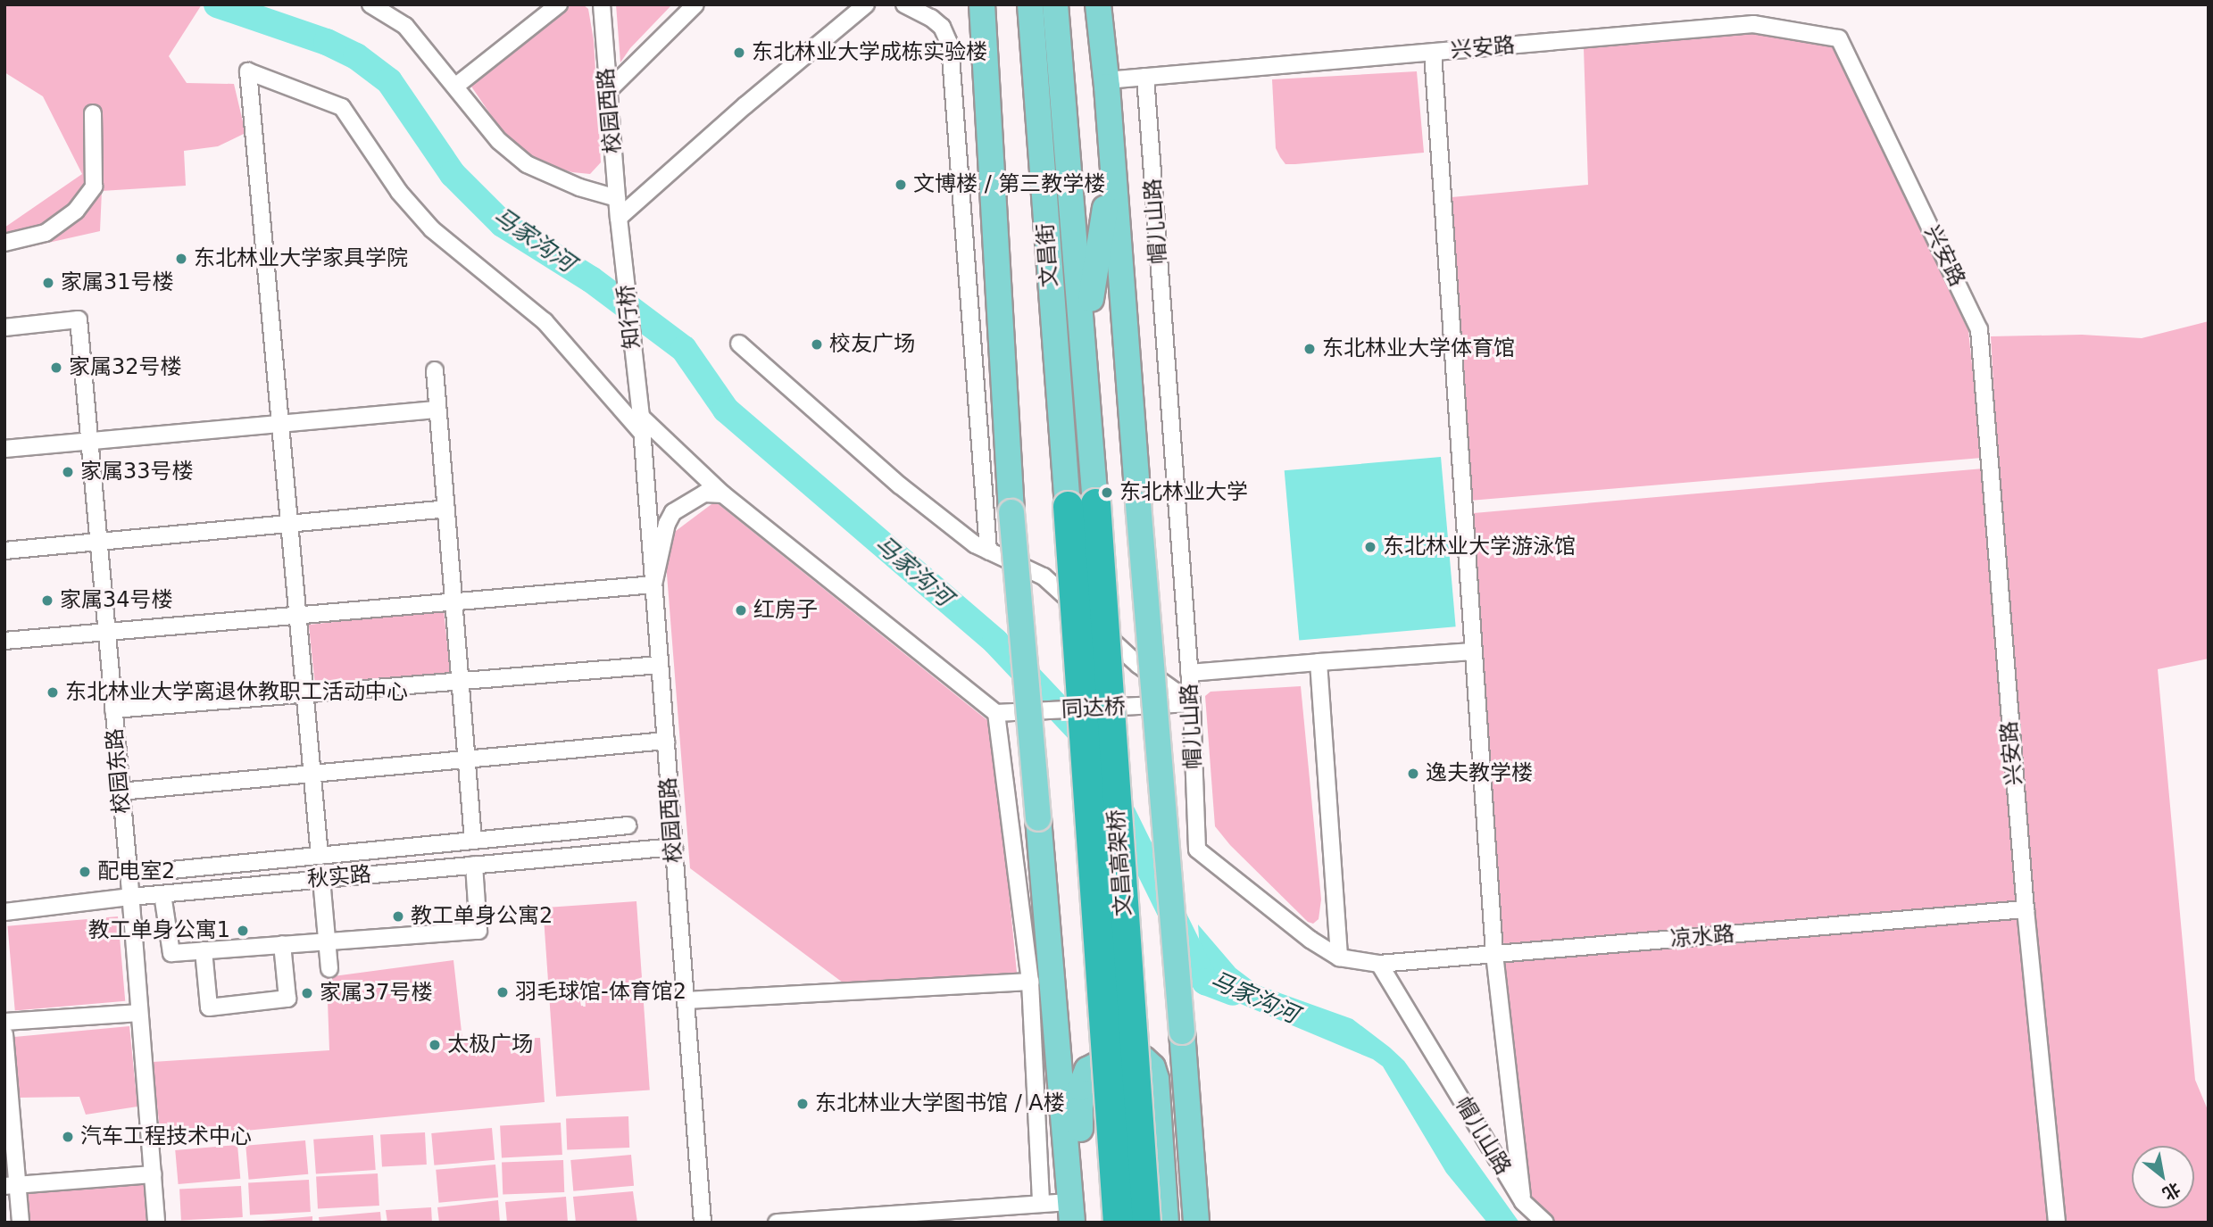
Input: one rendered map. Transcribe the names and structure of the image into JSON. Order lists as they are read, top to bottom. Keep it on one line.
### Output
{"streets":{"highway":["文昌高架桥"],"main road":["文昌街"],"street":["兴安路","校园西路","帽儿山路","知行桥","同达桥","校园东路","秋实路","凉水路"]},"crossings":[["兴安路","帽儿山路"],["兴安路","凉水路"],["校园西路","知行桥"],["校园西路","秋实路"],["帽儿山路","同达桥"],["帽儿山路","凉水路"],["文昌街","文昌高架桥"],["校园东路","秋实路"]],"water":["马家沟河"],"places":["东北林业大学成栋实验楼","文博楼 / 第三教学楼","东北林业大学家具学院","家属31号楼","校友广场","东北林业大学体育馆","家属32号楼","家属33号楼","东北林业大学","东北林业大学游泳馆","家属34号楼","红房子","东北林业大学离退休教职工活动中心","逸夫教学楼","配电室2","教工单身公寓2","教工单身公寓1","羽毛球馆-体育馆2","家属37号楼","太极广场","东北林业大学图书馆 / A楼","汽车工程技术中心"],"north":"bottom right"}
